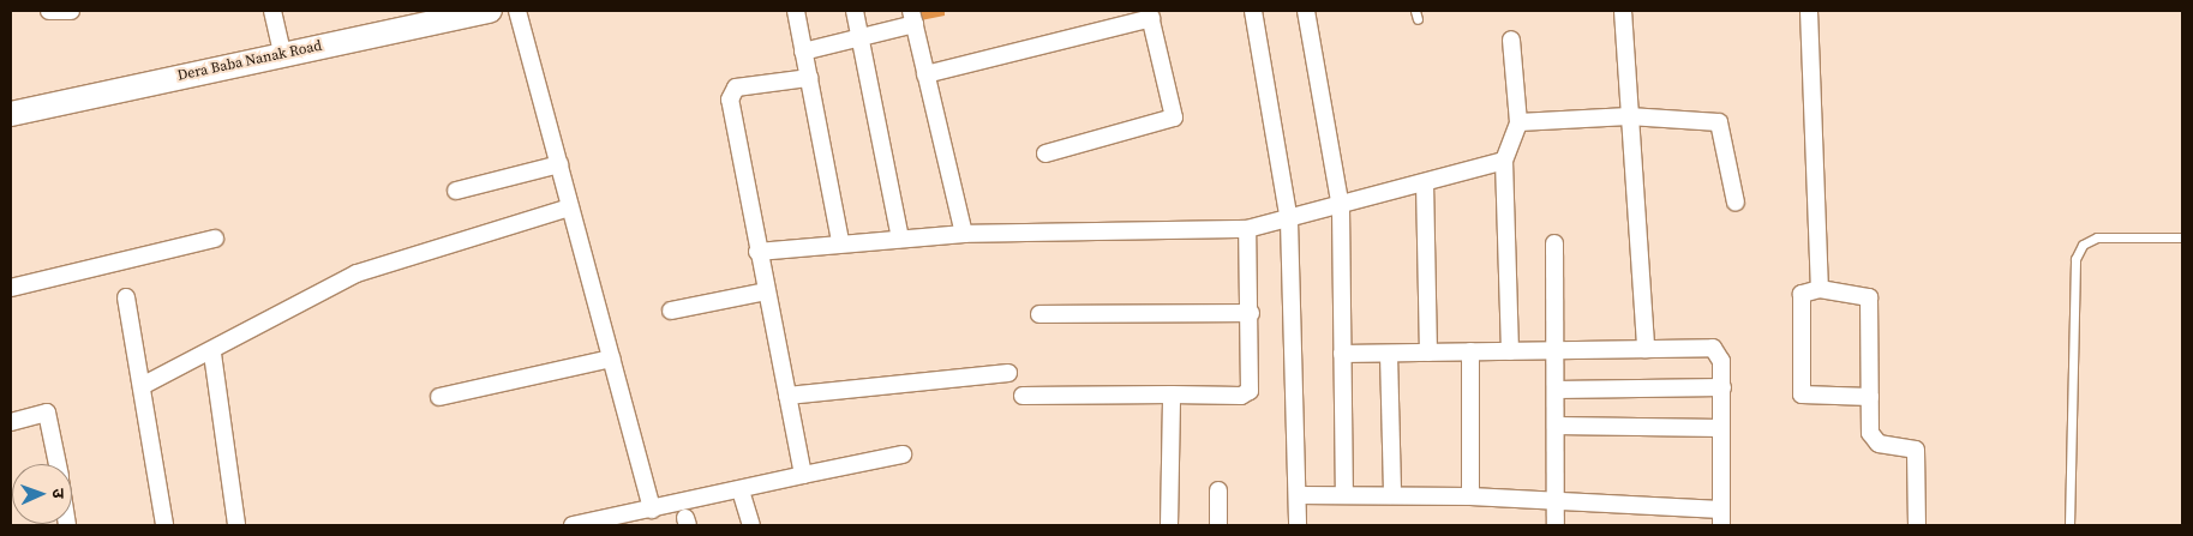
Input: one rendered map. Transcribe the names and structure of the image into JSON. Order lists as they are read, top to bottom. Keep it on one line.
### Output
{"streets":{"main road":["Dera Baba Nanak Road"]},"north":"right"}
